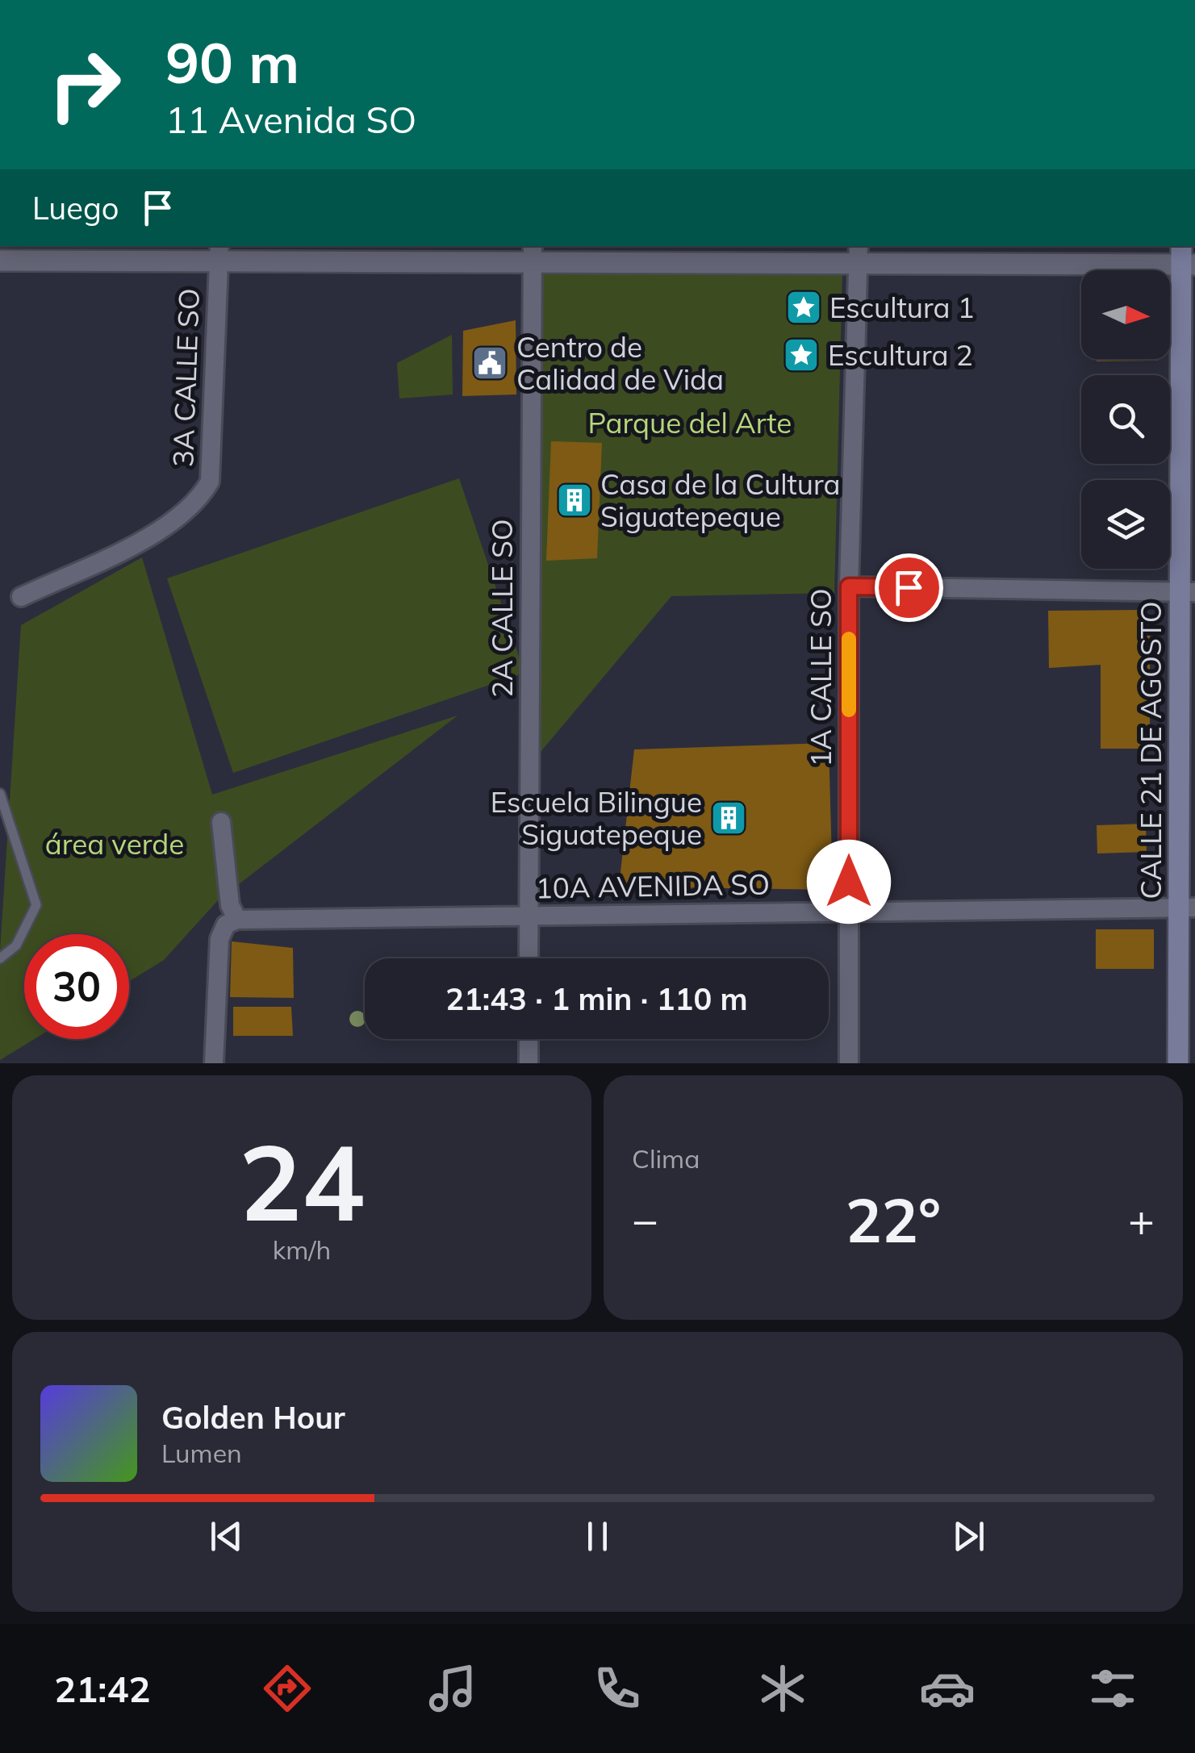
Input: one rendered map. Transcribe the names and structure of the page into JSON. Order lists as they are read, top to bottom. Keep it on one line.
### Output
{"streets":{"main road":["CALLE 21 DE AGOSTO"],"street":["3A CALLE SO","2A CALLE SO","1A CALLE SO","10A AVENIDA SO"]},"crossings":[["2A CALLE SO","10A AVENIDA SO"],["1A CALLE SO","10A AVENIDA SO"],["CALLE 21 DE AGOSTO","10A AVENIDA SO"]],"parks":["Parque del Arte","área verde"],"places":{"place":["Escultura 1","Escultura 2"],"public building":["Centro de Calidad de Vida"],"building":["Casa de la Cultura Siguatepeque","Escuela Bilingue Siguatepeque"]},"north":"right","page":{"turn":["90 m","11 Avenida SO"],"then":"Luego","limit":"30","trip":"21:43 · 1 min · 110 m","tile":[["24","km/h"],"Clima"],"heat":["−","22°","+"],"song":["Golden Hour","Lumen"],"tabs":"21:42"}}
